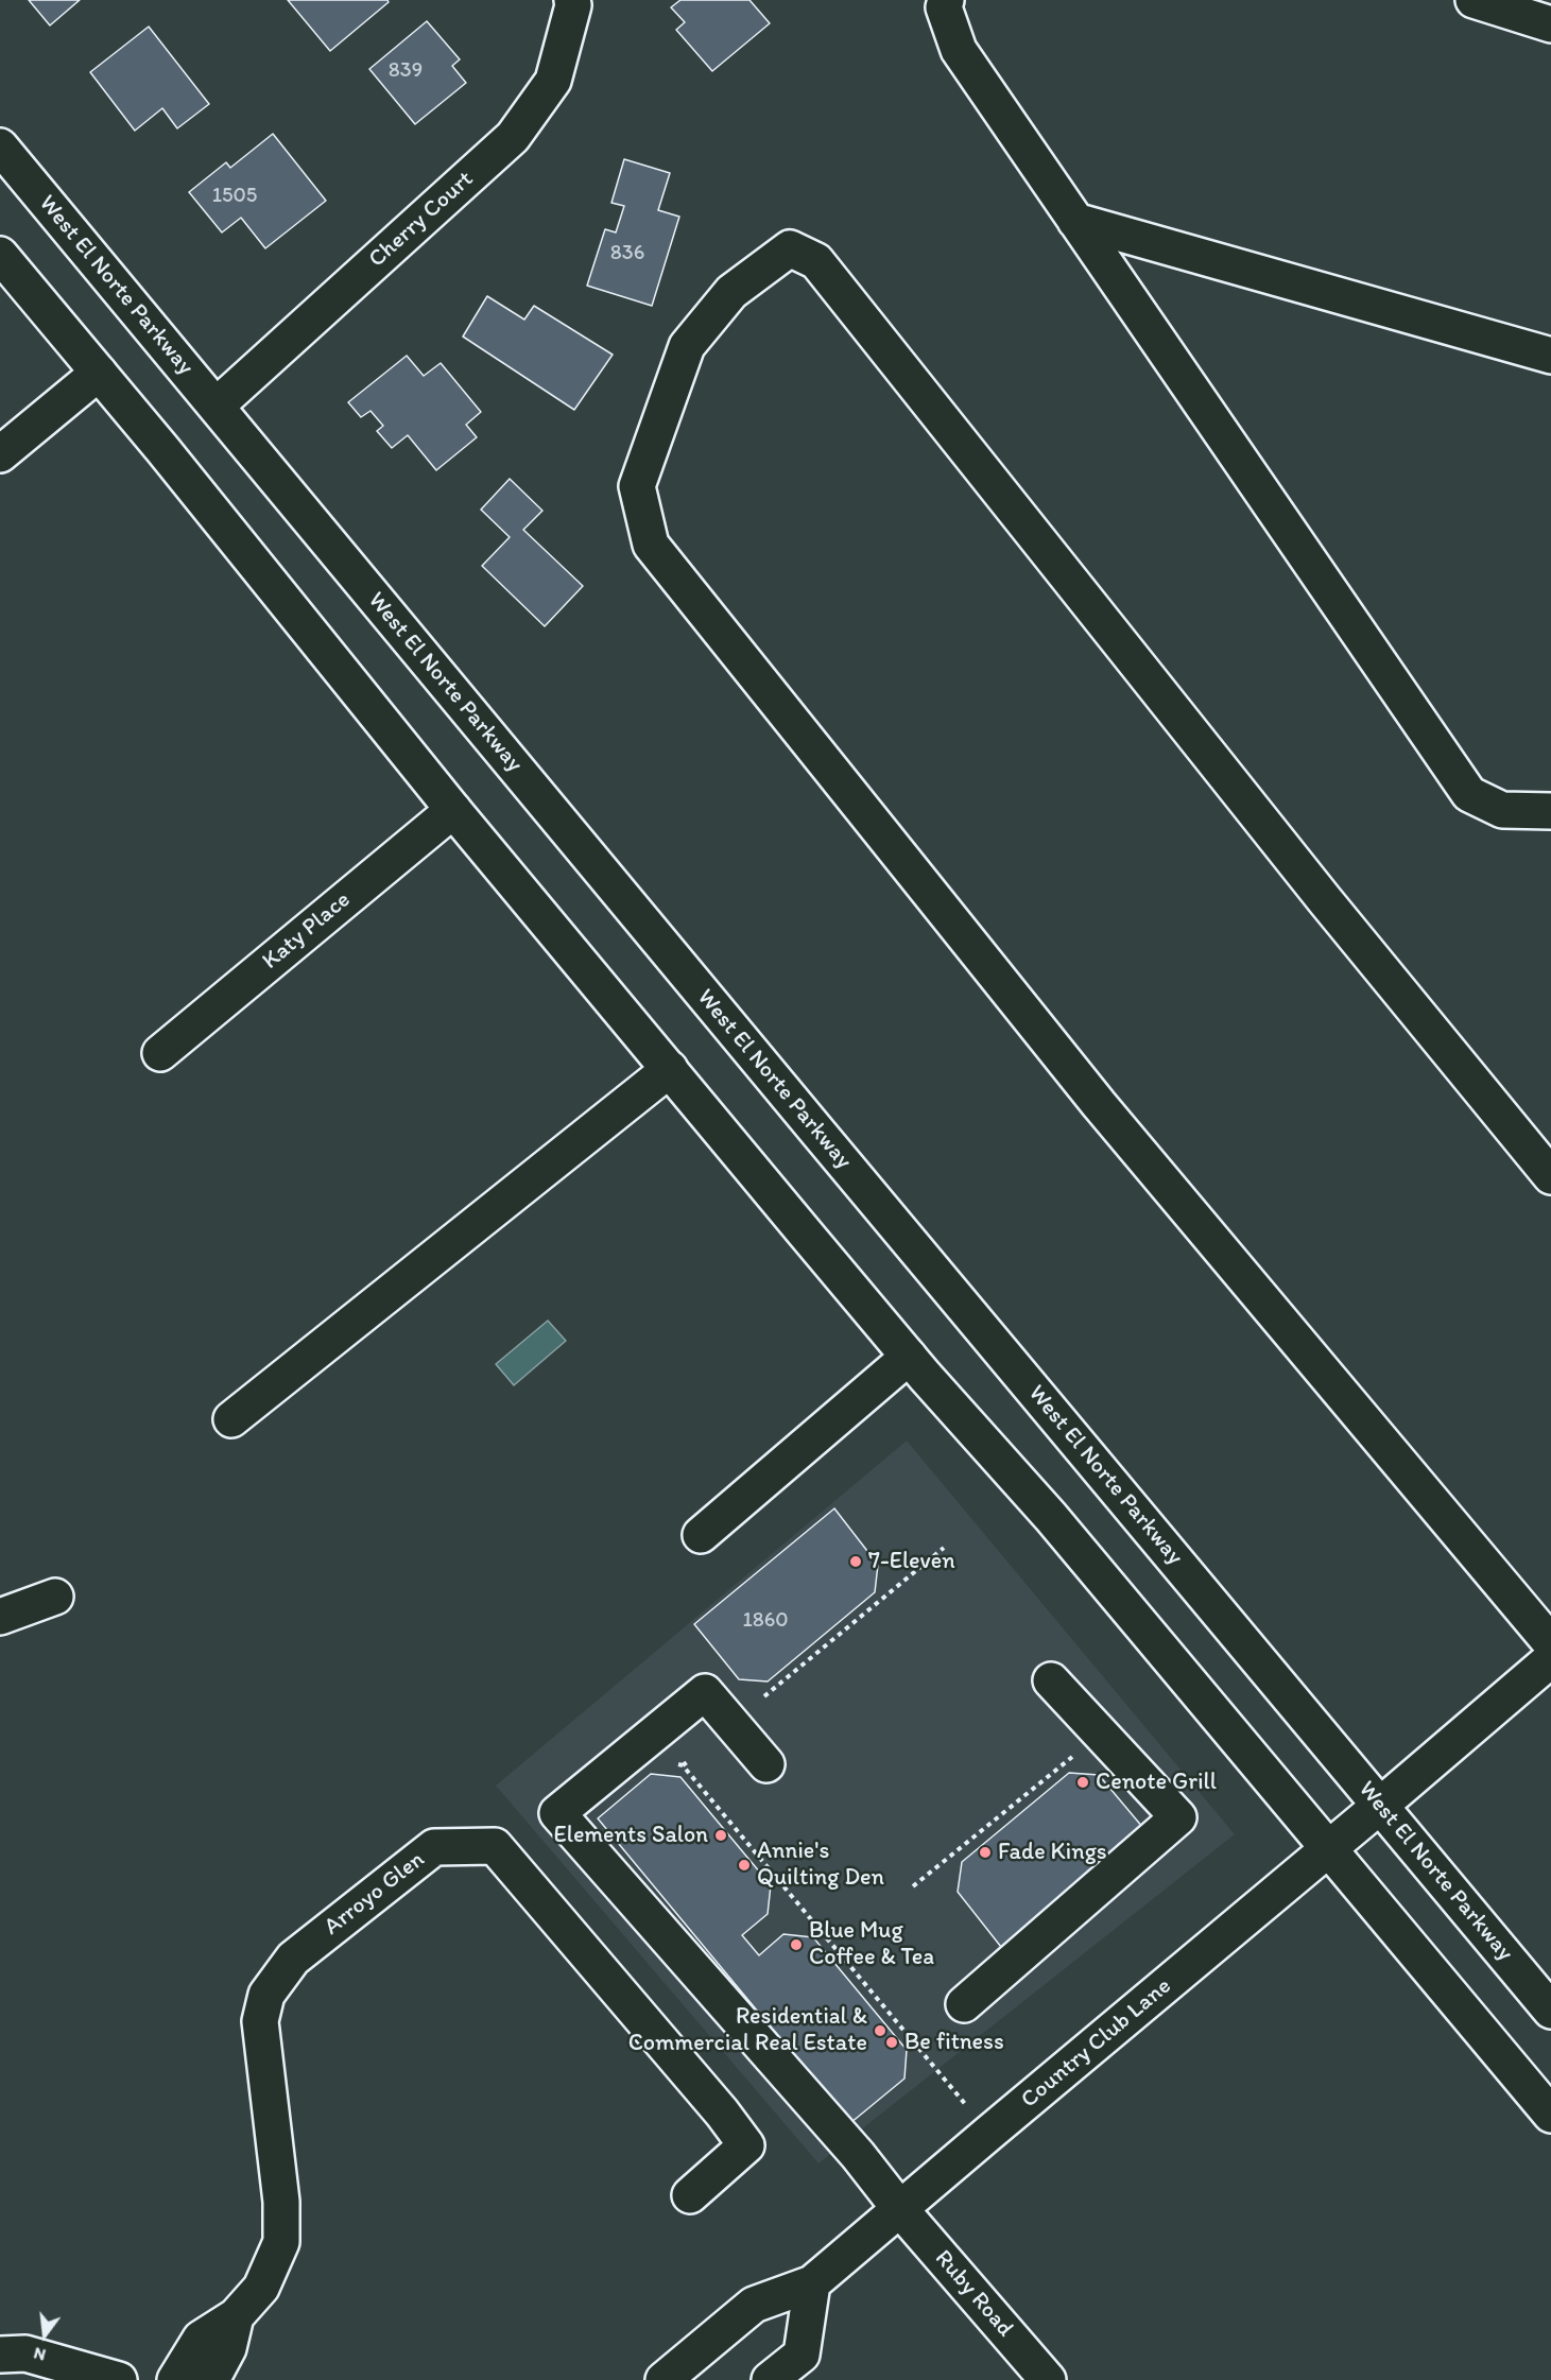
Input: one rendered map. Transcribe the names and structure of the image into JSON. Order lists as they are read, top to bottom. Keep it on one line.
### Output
{"streets":{"main road":["Cherry Court","West El Norte Parkway","Katy Place","Arroyo Glen","Country Club Lane","Ruby Road"]},"crossings":[["Cherry Court","West El Norte Parkway"],["West El Norte Parkway","Country Club Lane"],["Country Club Lane","Ruby Road"]],"places":["7-Eleven","Cenote Grill","Elements Salon","Fade Kings","Annie's Quilting Den","Blue Mug Coffee & Tea","Residential & Commercial Real Estate","Be fitness"],"house_numbers":["839","1505","836","1860"],"north":"bottom"}
